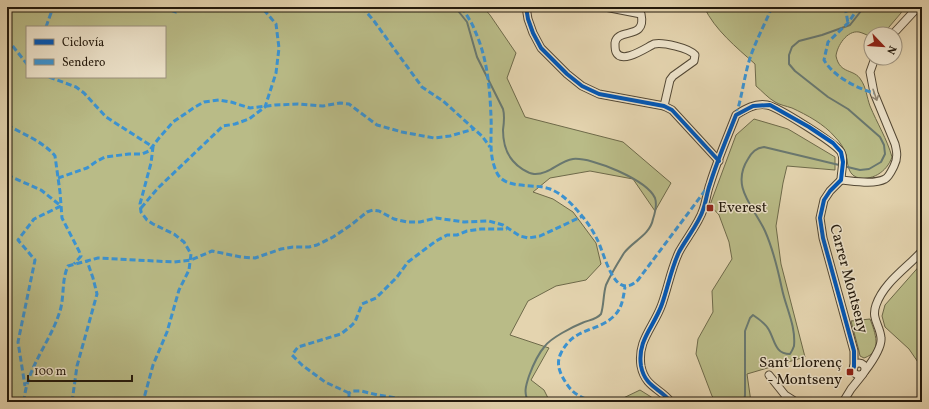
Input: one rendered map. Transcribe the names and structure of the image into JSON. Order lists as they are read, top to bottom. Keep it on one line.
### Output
{"streets":{"street":["Carrer Montseny"]},"places":{"transit":["Everest","Sant Llorenç - Montseny"]},"legend":["Ciclovía","Sendero"],"scale_bar":"100 m","north":"bottom right"}
